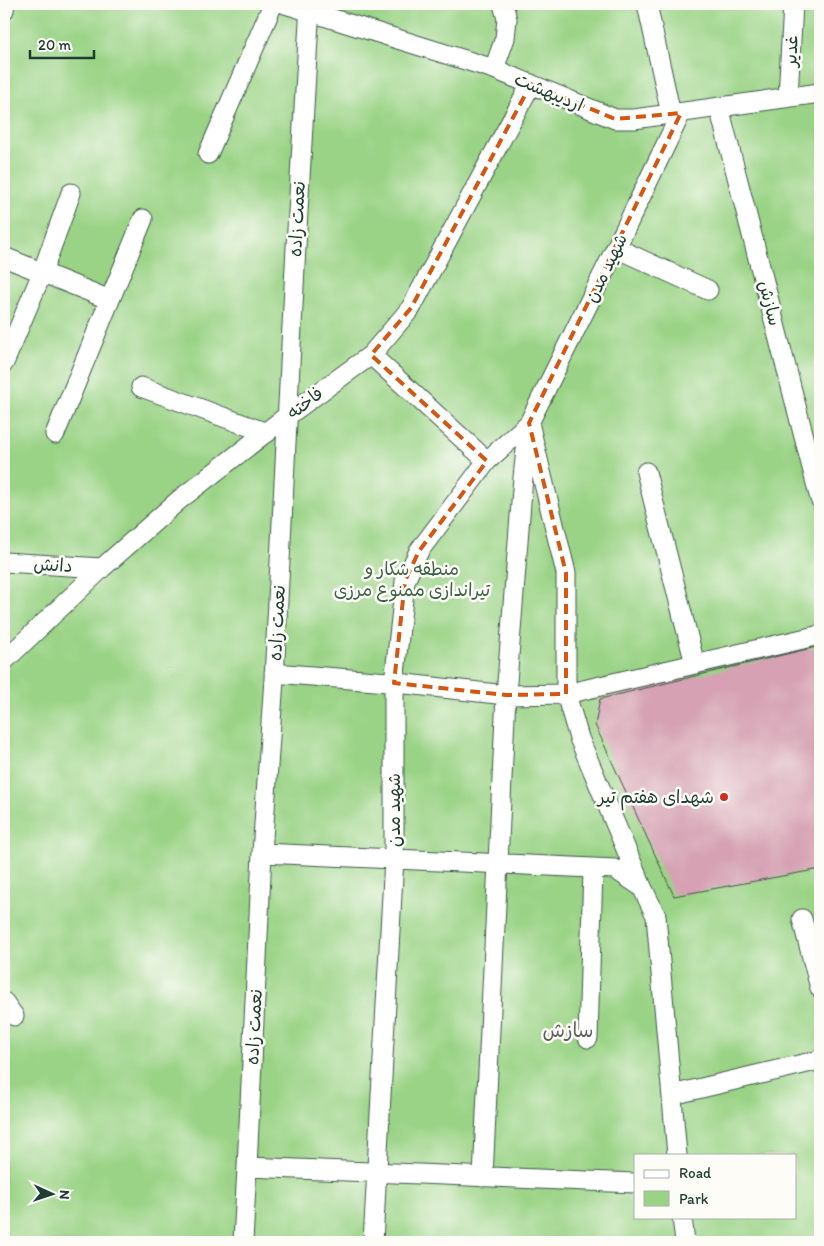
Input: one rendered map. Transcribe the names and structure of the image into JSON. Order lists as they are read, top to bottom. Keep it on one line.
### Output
{"streets":{"street":["غدیر","اردیبهشت","نعمت زاده","شهید مدن","سازش","فاخته","دانش"]},"crossings":[["غدیر","اردیبهشت"],["اردیبهشت","نعمت زاده"],["اردیبهشت","شهید مدن"],["اردیبهشت","سازش"],["اردیبهشت","فاخته"],["نعمت زاده","فاخته"],["فاخته","دانش"]],"districts":["سازش"],"parks":["منطقه شکار و تیراندازی ممنوع مرزی"],"places":["شهدای هفتم تیر"],"legend":["Road","Park"],"scale_bar":"20 m","north":"right"}
